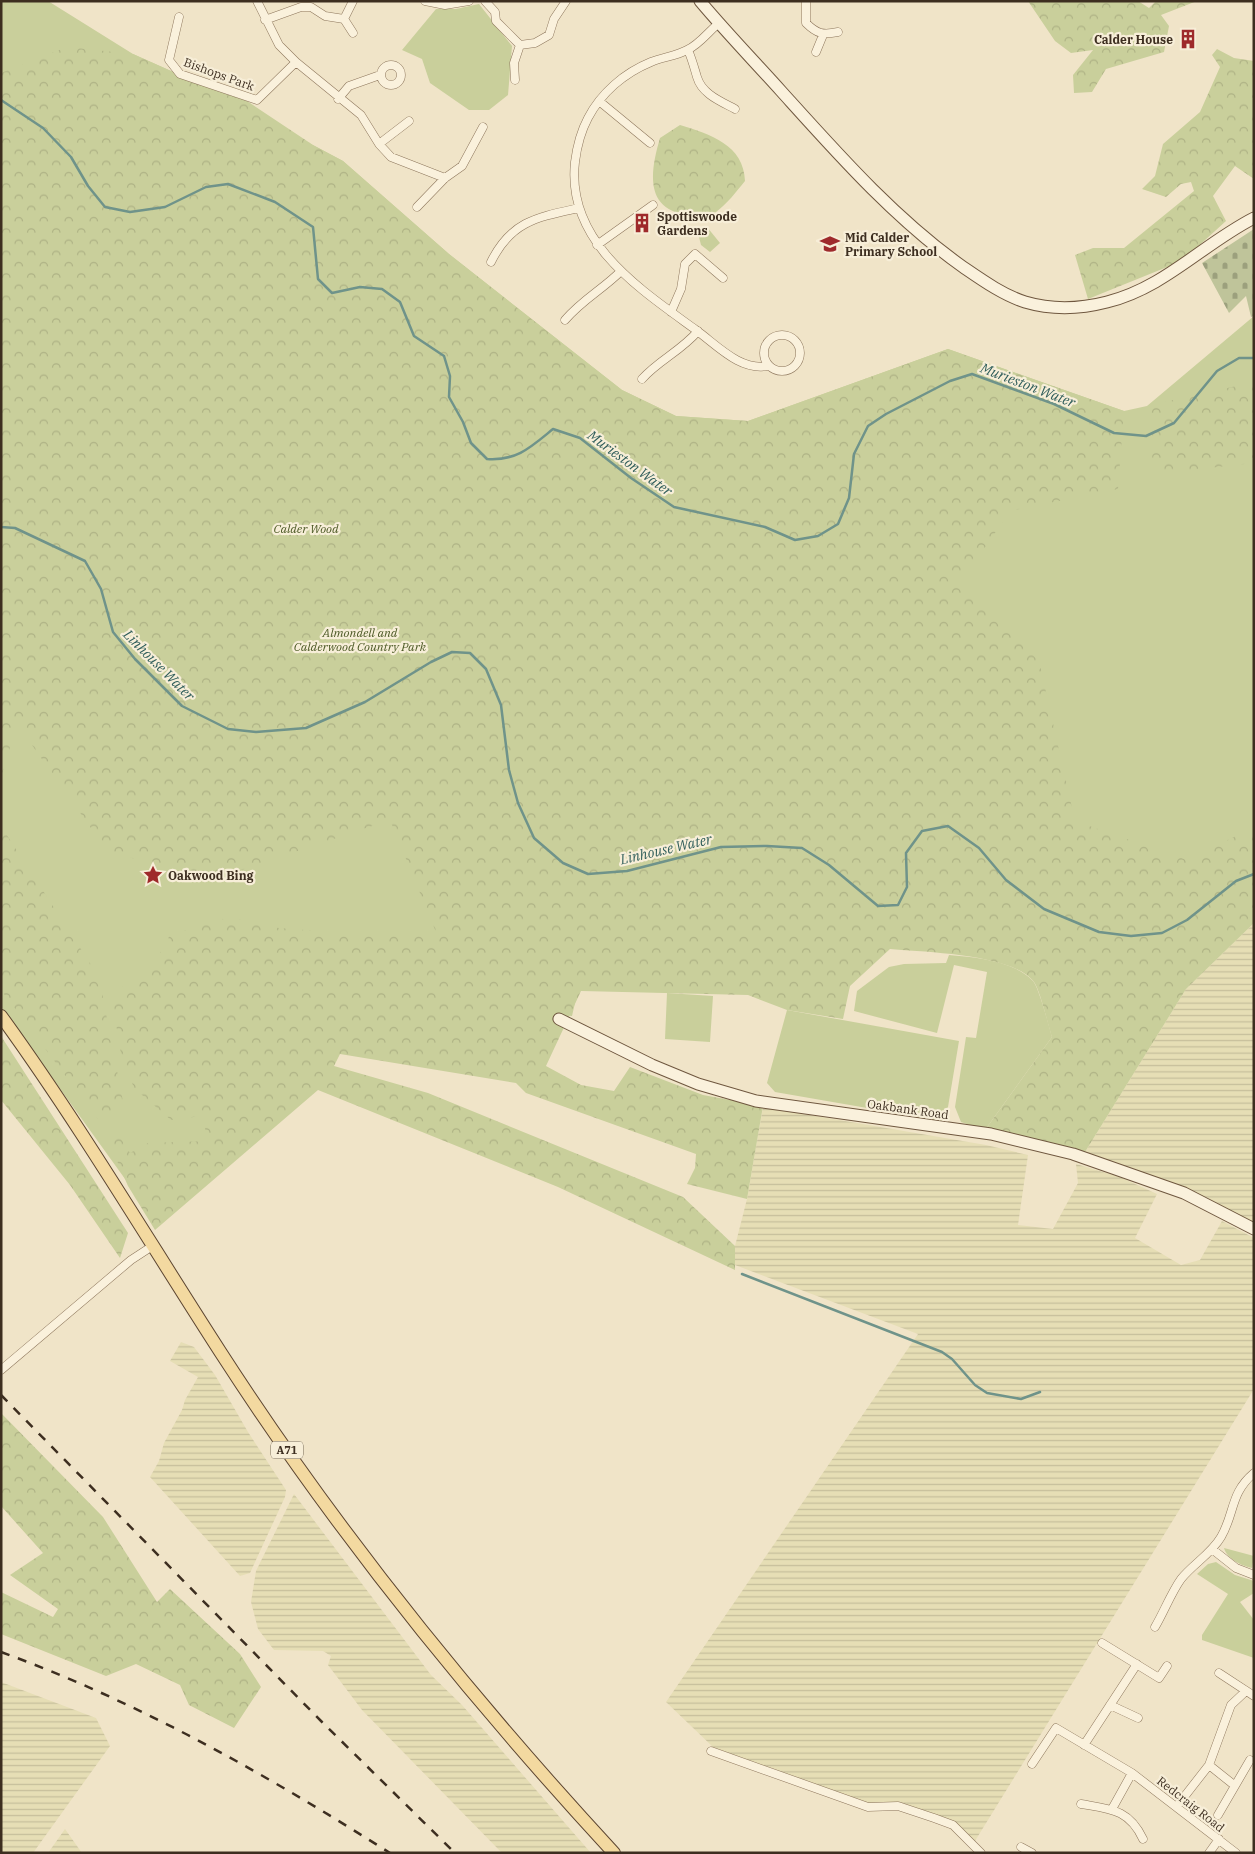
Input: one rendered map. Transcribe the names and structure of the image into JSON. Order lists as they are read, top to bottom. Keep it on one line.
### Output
{"streets":{"main road":["A71"],"street":["Bishops Park","Oakbank Road","Redcraig Road"]},"water":["Murieston Water","Linhouse Water"],"parks":["Calder Wood","Almondell and Calderwood Country Park"],"places":{"building":["Calder House","Spottiswoode Gardens"],"school or university":["Mid Calder Primary School"],"place":["Oakwood Bing"]}}
